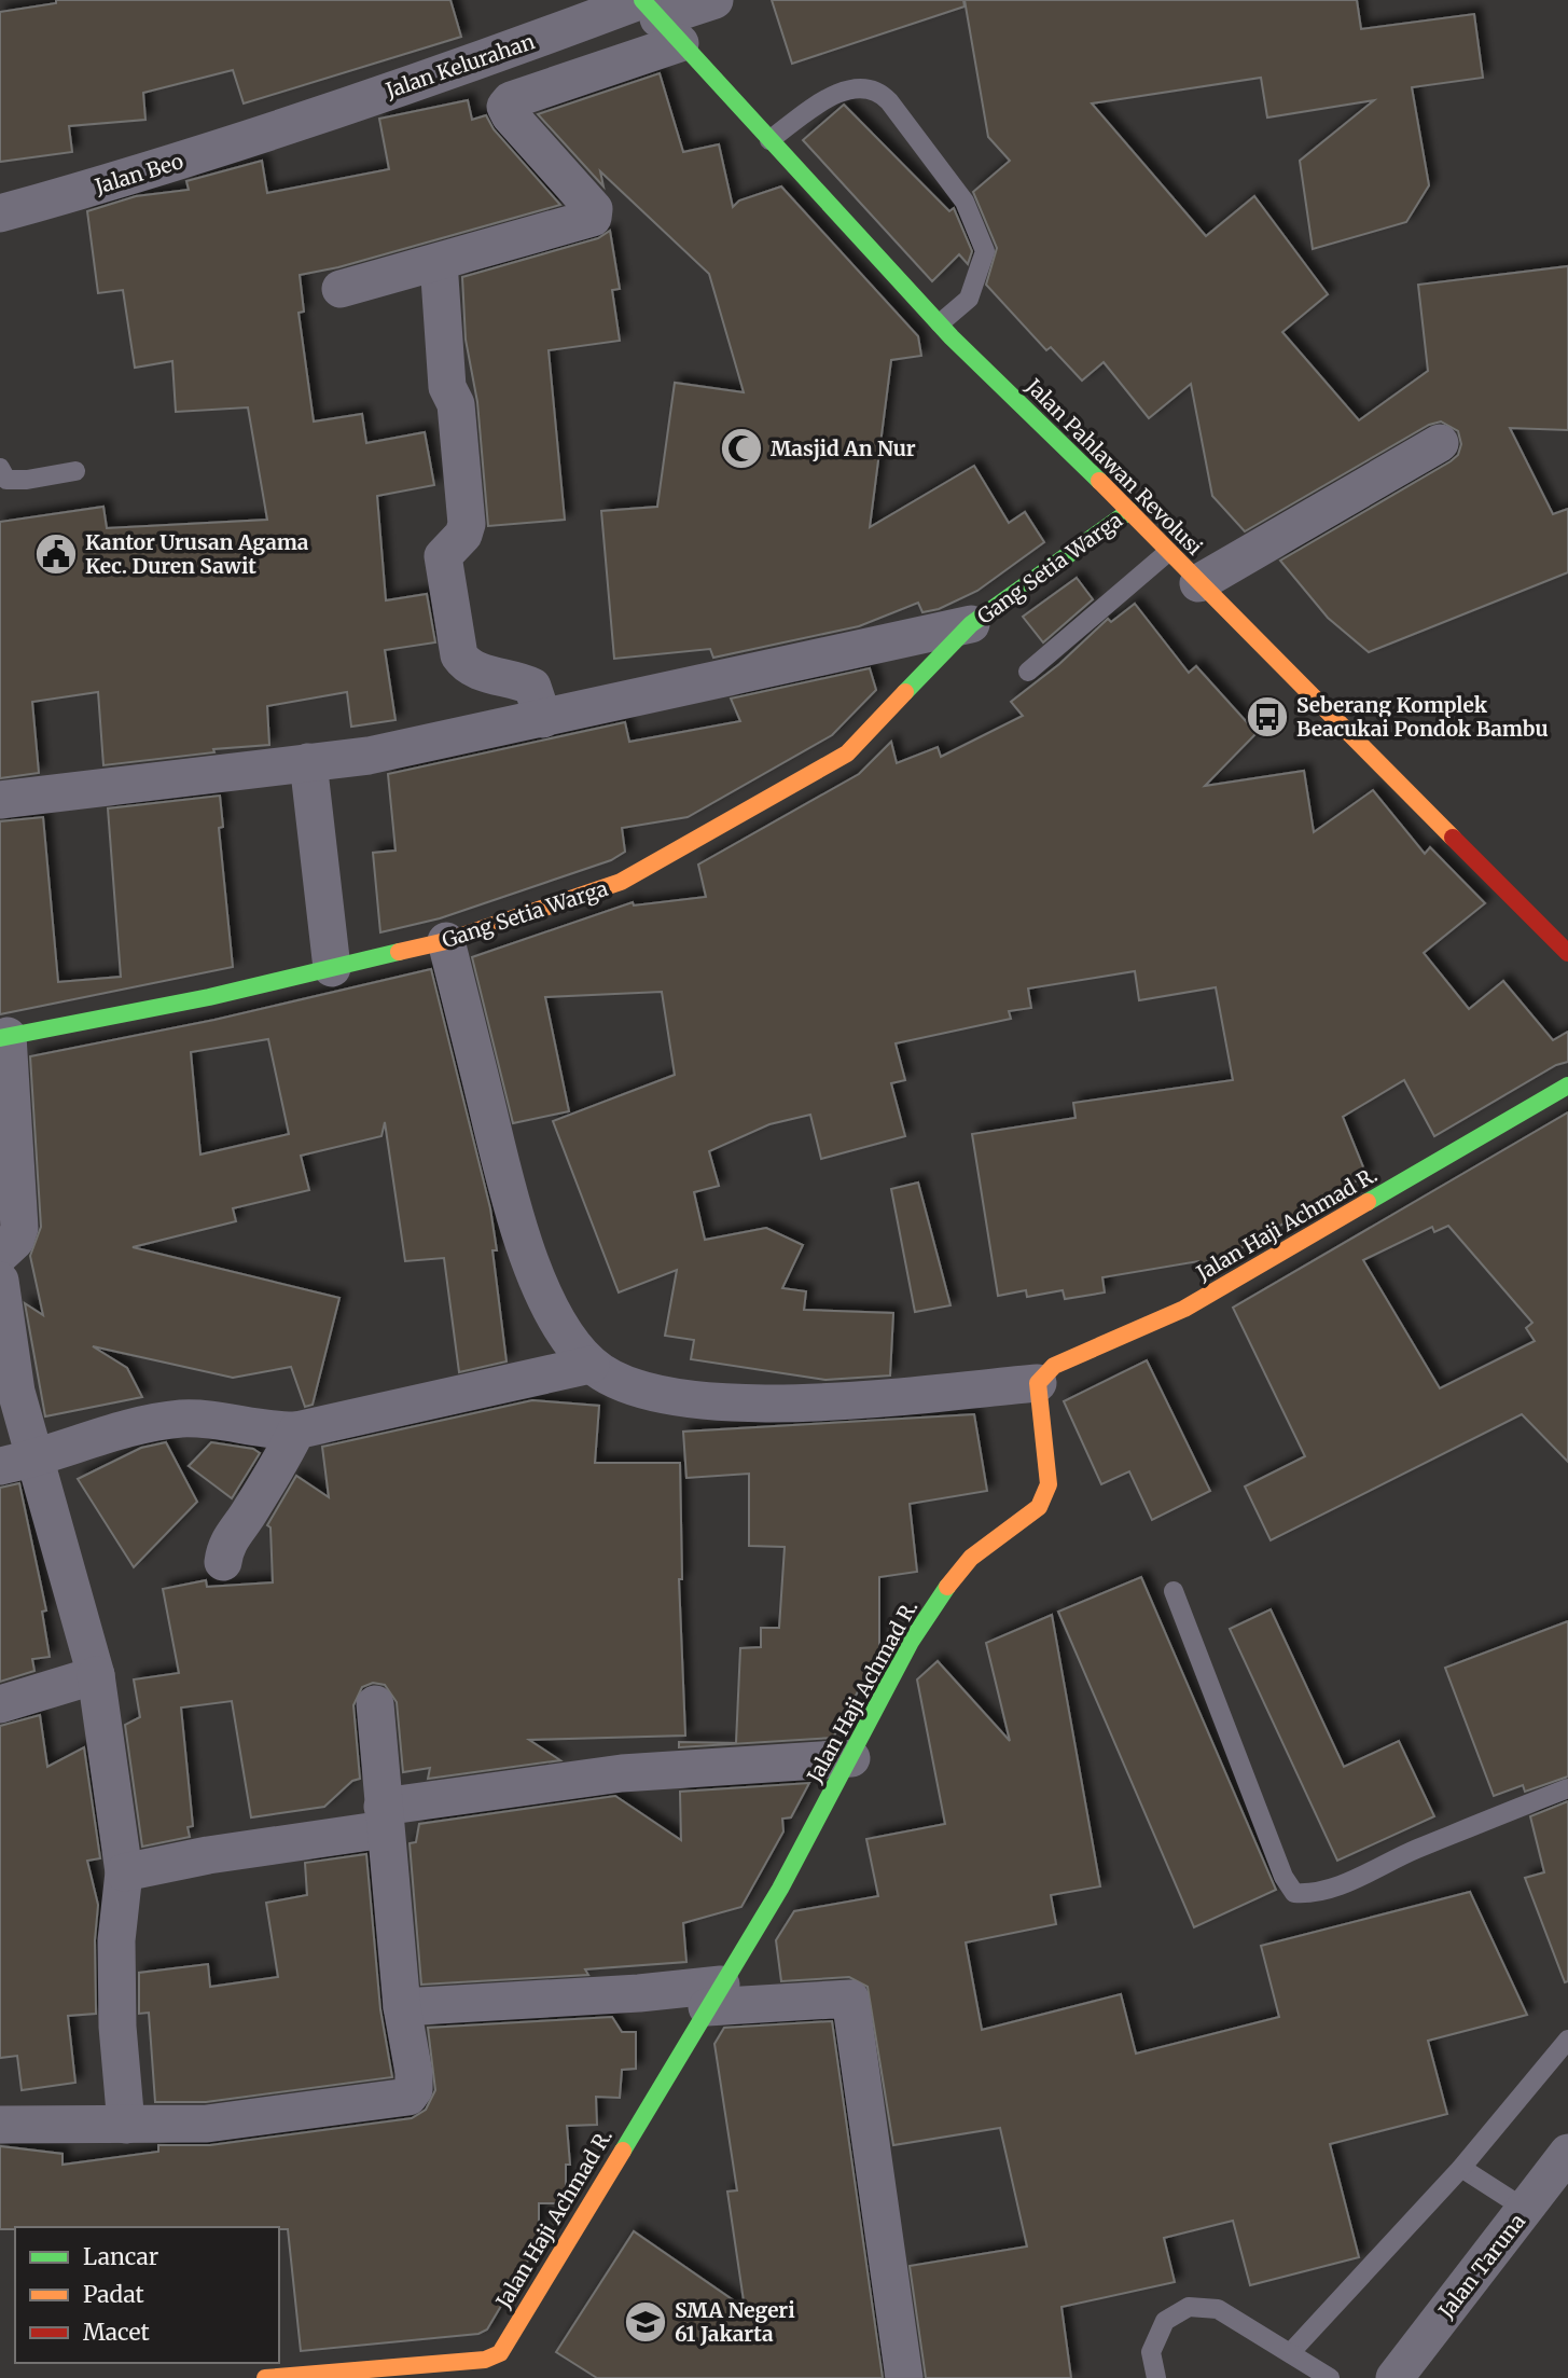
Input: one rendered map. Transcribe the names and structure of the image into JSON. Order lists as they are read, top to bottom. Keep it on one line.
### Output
{"streets":{"street":["Jalan Kelurahan","Jalan Beo","Jalan Pahlawan Revolusi","Gang Setia Warga","Jalan Haji Achmad R.","Jalan Taruna"]},"crossings":[["Jalan Kelurahan","Jalan Beo"],["Jalan Kelurahan","Jalan Pahlawan Revolusi"],["Jalan Pahlawan Revolusi","Gang Setia Warga"]],"places":{"mosque":["Masjid An Nur"],"public building":["Kantor Urusan Agama Kec. Duren Sawit"],"bus stop":["Seberang Komplek Beacukai Pondok Bambu"],"school or university":["SMA Negeri 61 Jakarta"]},"legend":["Lancar","Padat","Macet"]}
